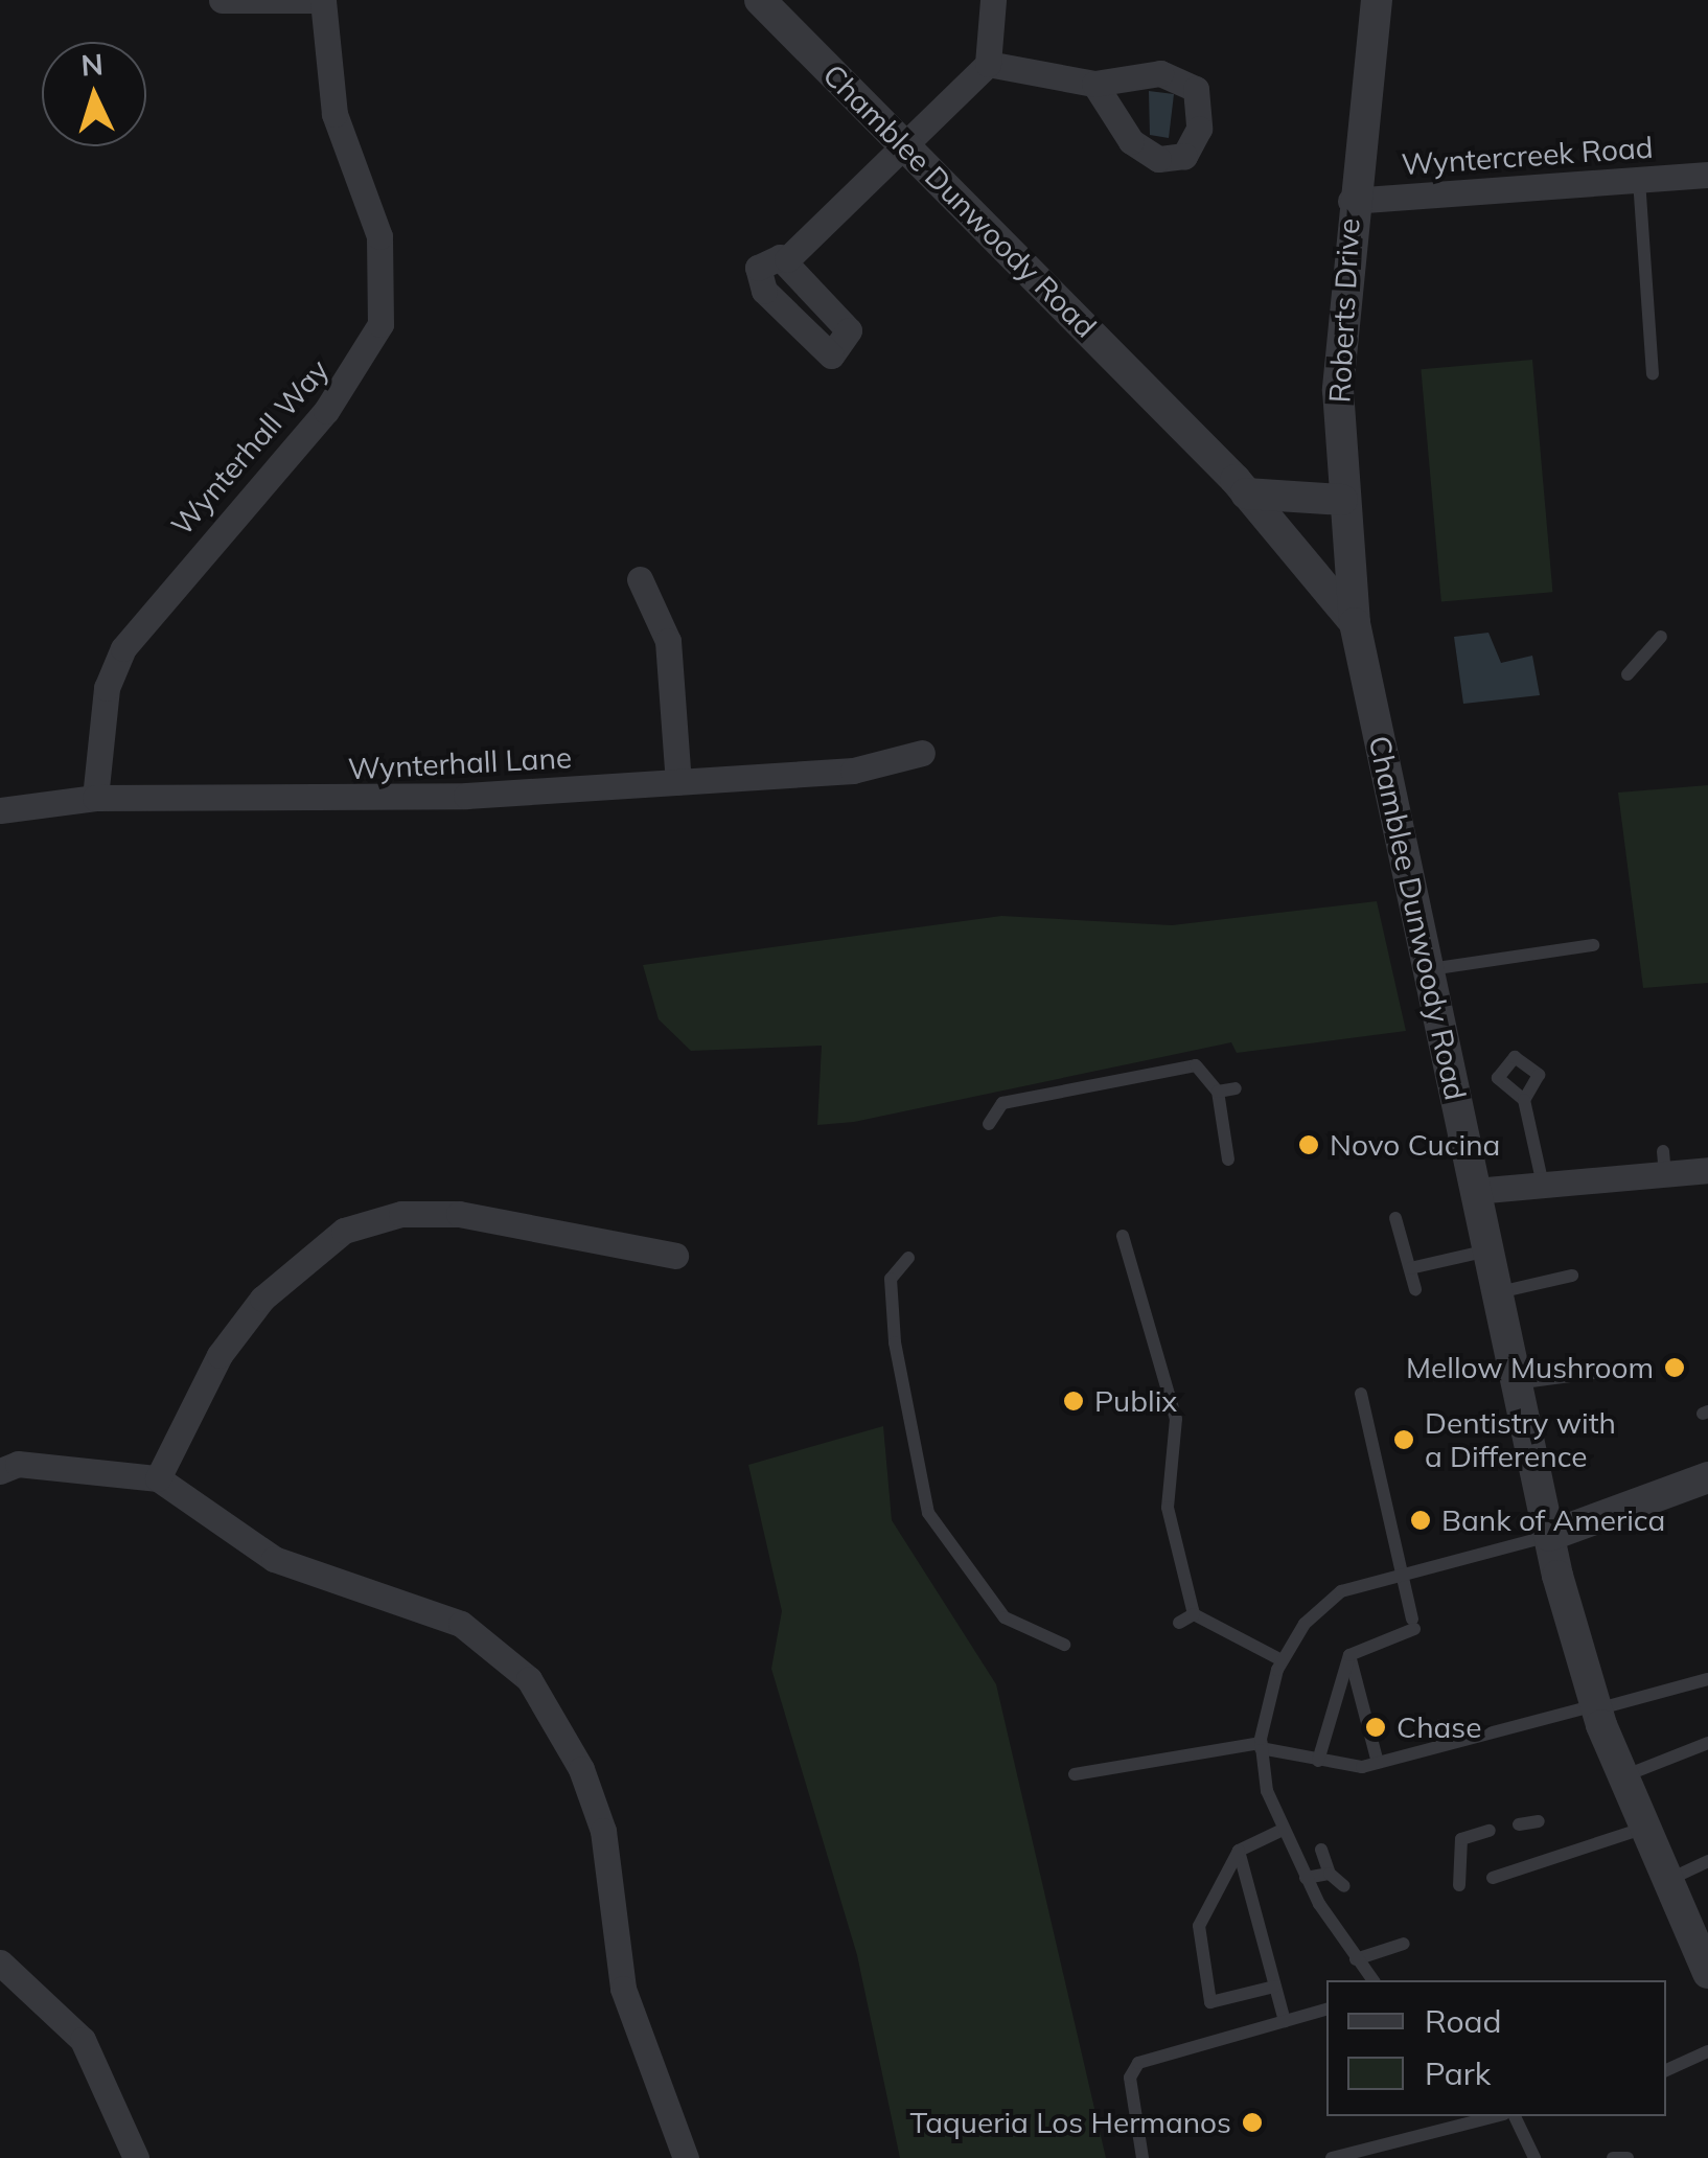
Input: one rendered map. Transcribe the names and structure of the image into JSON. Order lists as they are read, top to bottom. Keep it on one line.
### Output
{"streets":{"street":["Wyntercreek Road","Chamblee Dunwoody Road","Roberts Drive","Wynterhall Way","Wynterhall Lane"]},"crossings":[["Wyntercreek Road","Roberts Drive"],["Chamblee Dunwoody Road","Roberts Drive"],["Wynterhall Way","Wynterhall Lane"]],"places":["Novo Cucina","Mellow Mushroom","Publix","Dentistry with a Difference","Bank of America","Chase","Taqueria Los Hermanos"],"legend":["Road","Park"],"north":"top"}
